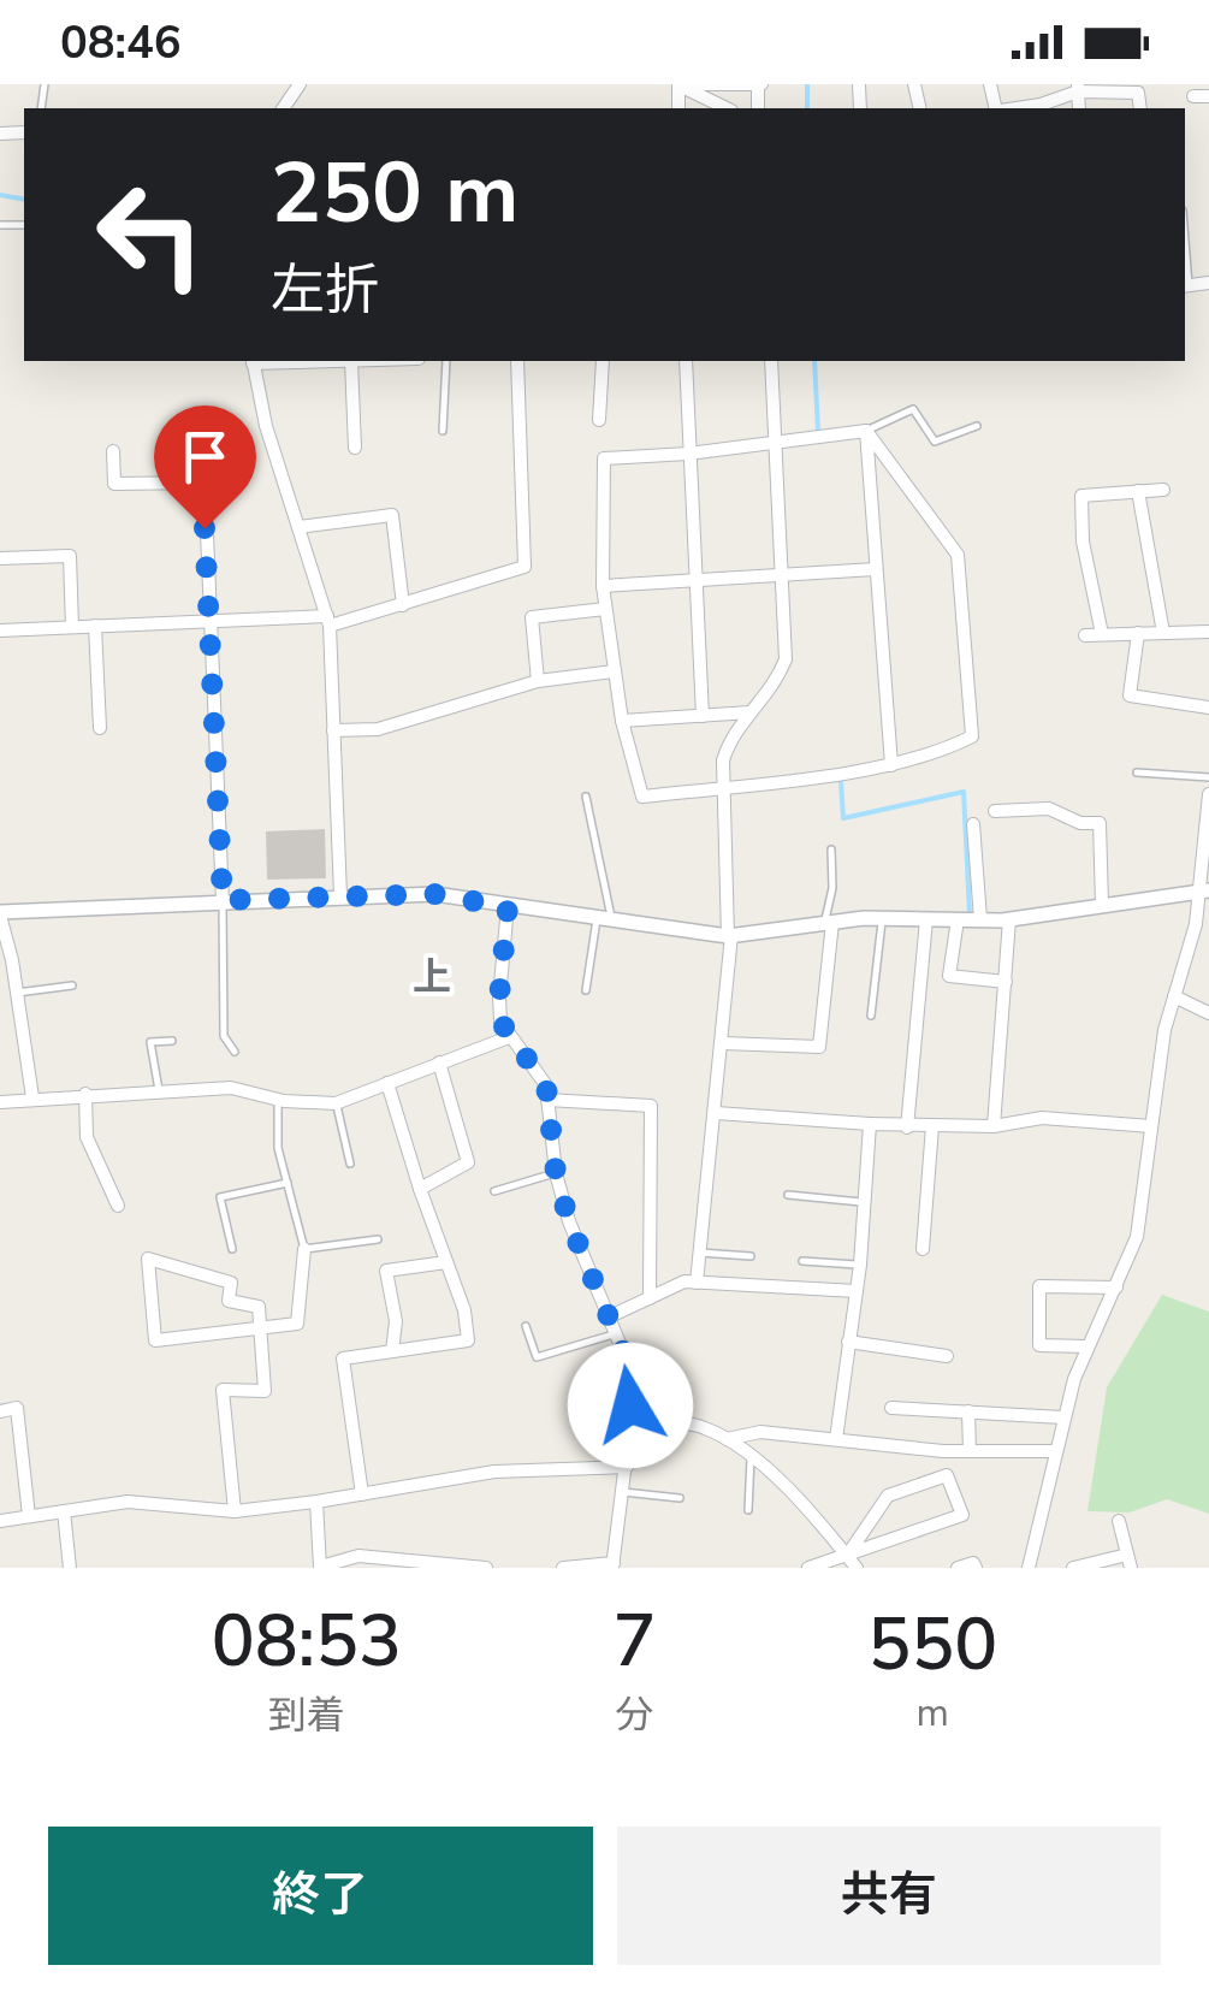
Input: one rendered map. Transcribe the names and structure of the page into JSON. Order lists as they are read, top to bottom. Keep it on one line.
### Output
{"districts":["上"],"page":{"status":"08:46","turn":["250 m","左折"],"eta":["08:53","到着","7","分","550","m"],"buttons":["終了","共有"]}}
